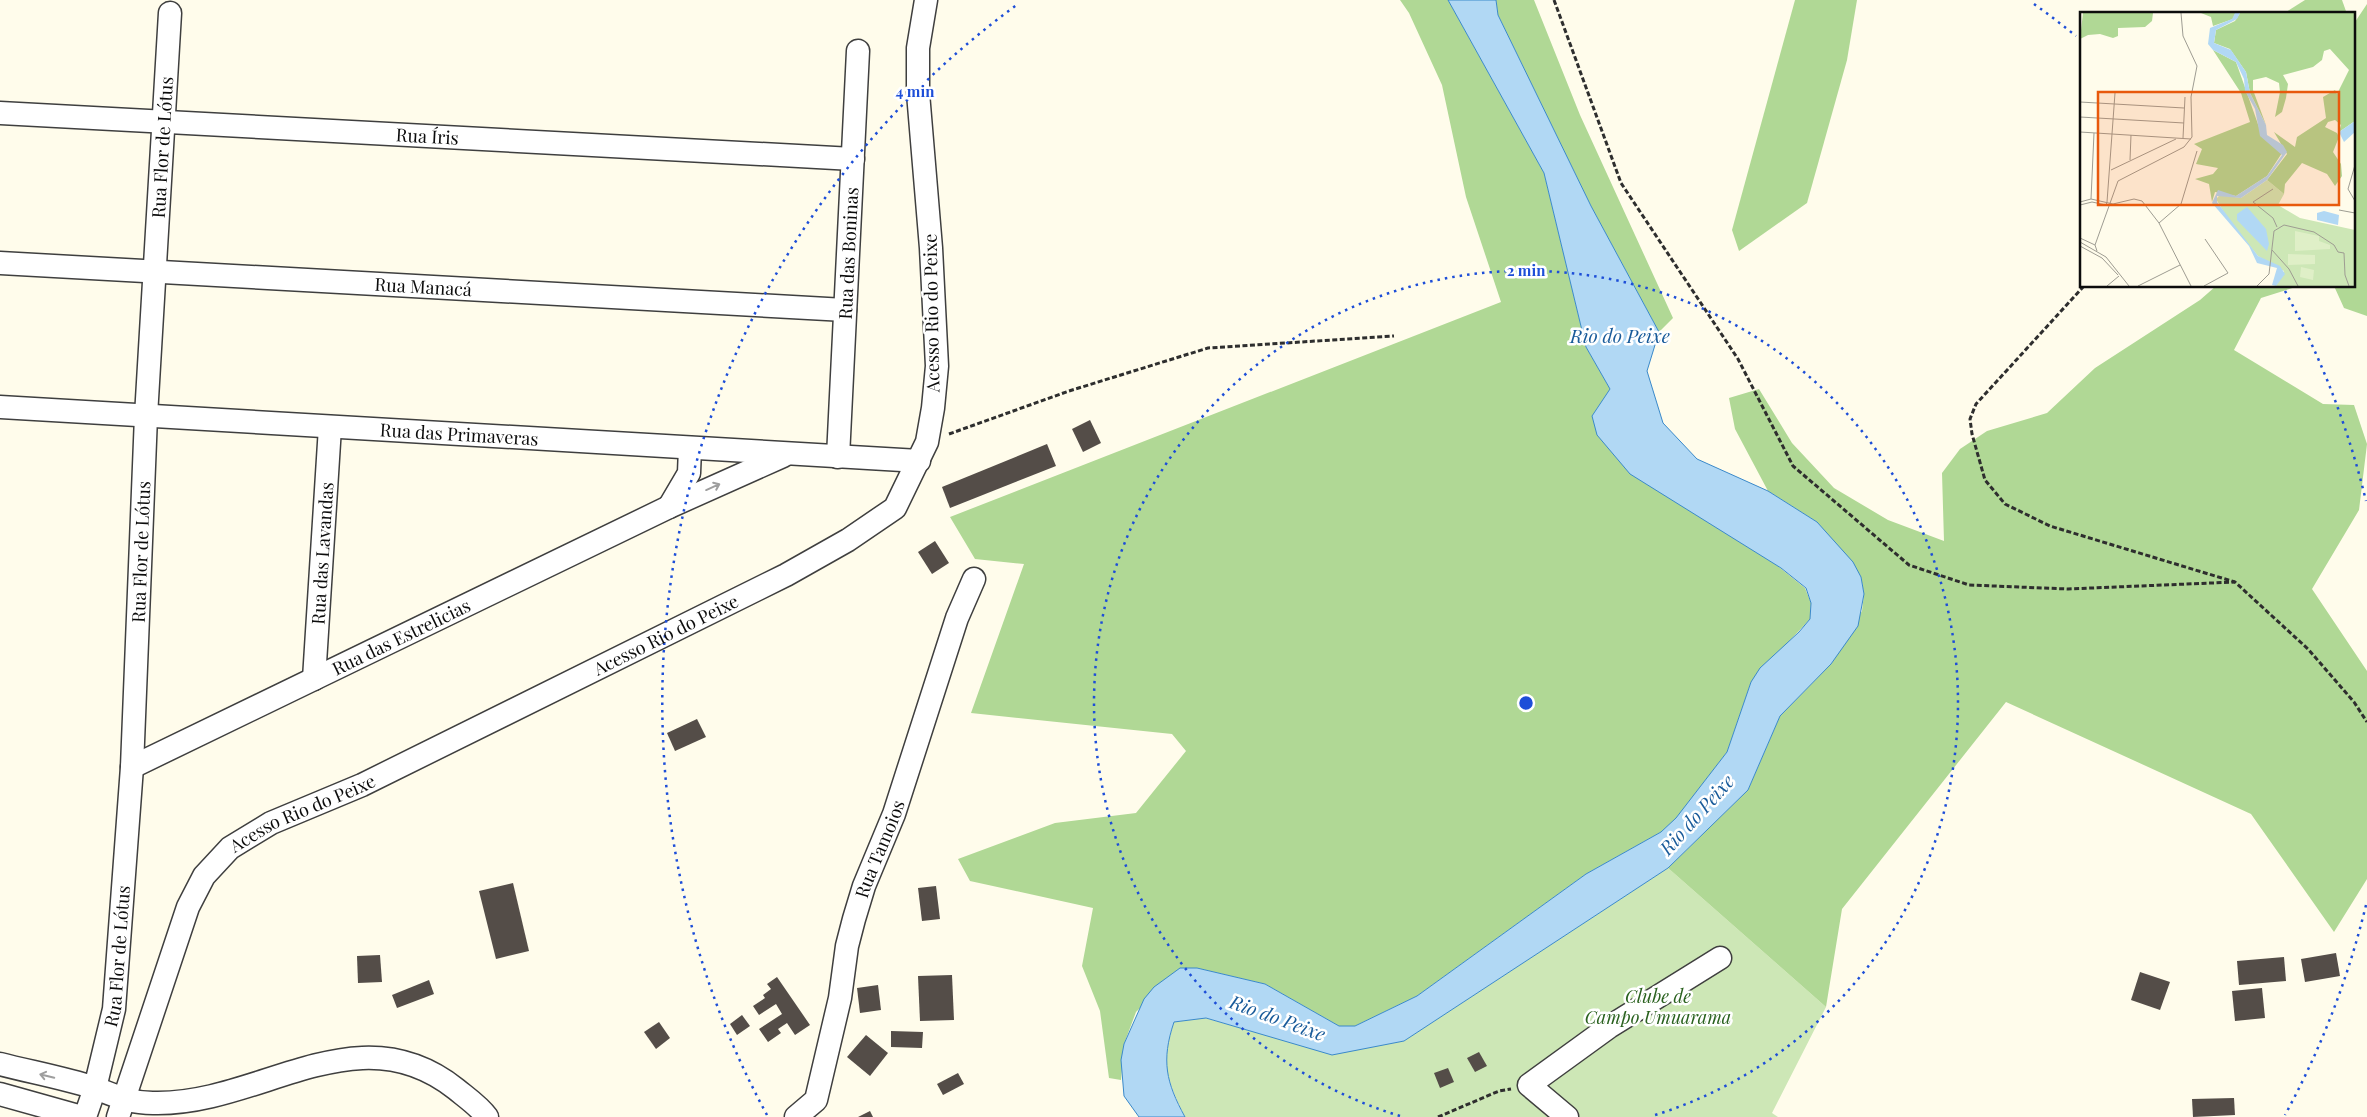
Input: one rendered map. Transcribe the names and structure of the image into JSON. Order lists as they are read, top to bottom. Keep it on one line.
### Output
{"streets":{"street":["Rua Íris","Rua Flor de Lótus","Rua das Boninas","Rua Manacá","Acesso Rio do Peixe","Rua das Primaveras","Rua das Lavandas","Rua das Estrelicias","Rua Tamoios"]},"crossings":[["Rua Íris","Rua Flor de Lótus"],["Rua Íris","Rua das Boninas"],["Rua Flor de Lótus","Rua Manacá"],["Rua Flor de Lótus","Rua das Primaveras"],["Rua Flor de Lótus","Rua das Estrelicias"],["Rua das Boninas","Rua Manacá"],["Rua das Boninas","Rua das Primaveras"],["Acesso Rio do Peixe","Rua das Primaveras"],["Rua das Primaveras","Rua das Lavandas"],["Rua das Primaveras","Rua das Estrelicias"],["Rua das Lavandas","Rua das Estrelicias"]],"water":["Rio do Peixe"],"parks":["Clube de Campo Umuarama"],"rings":["4 min","2 min"]}
